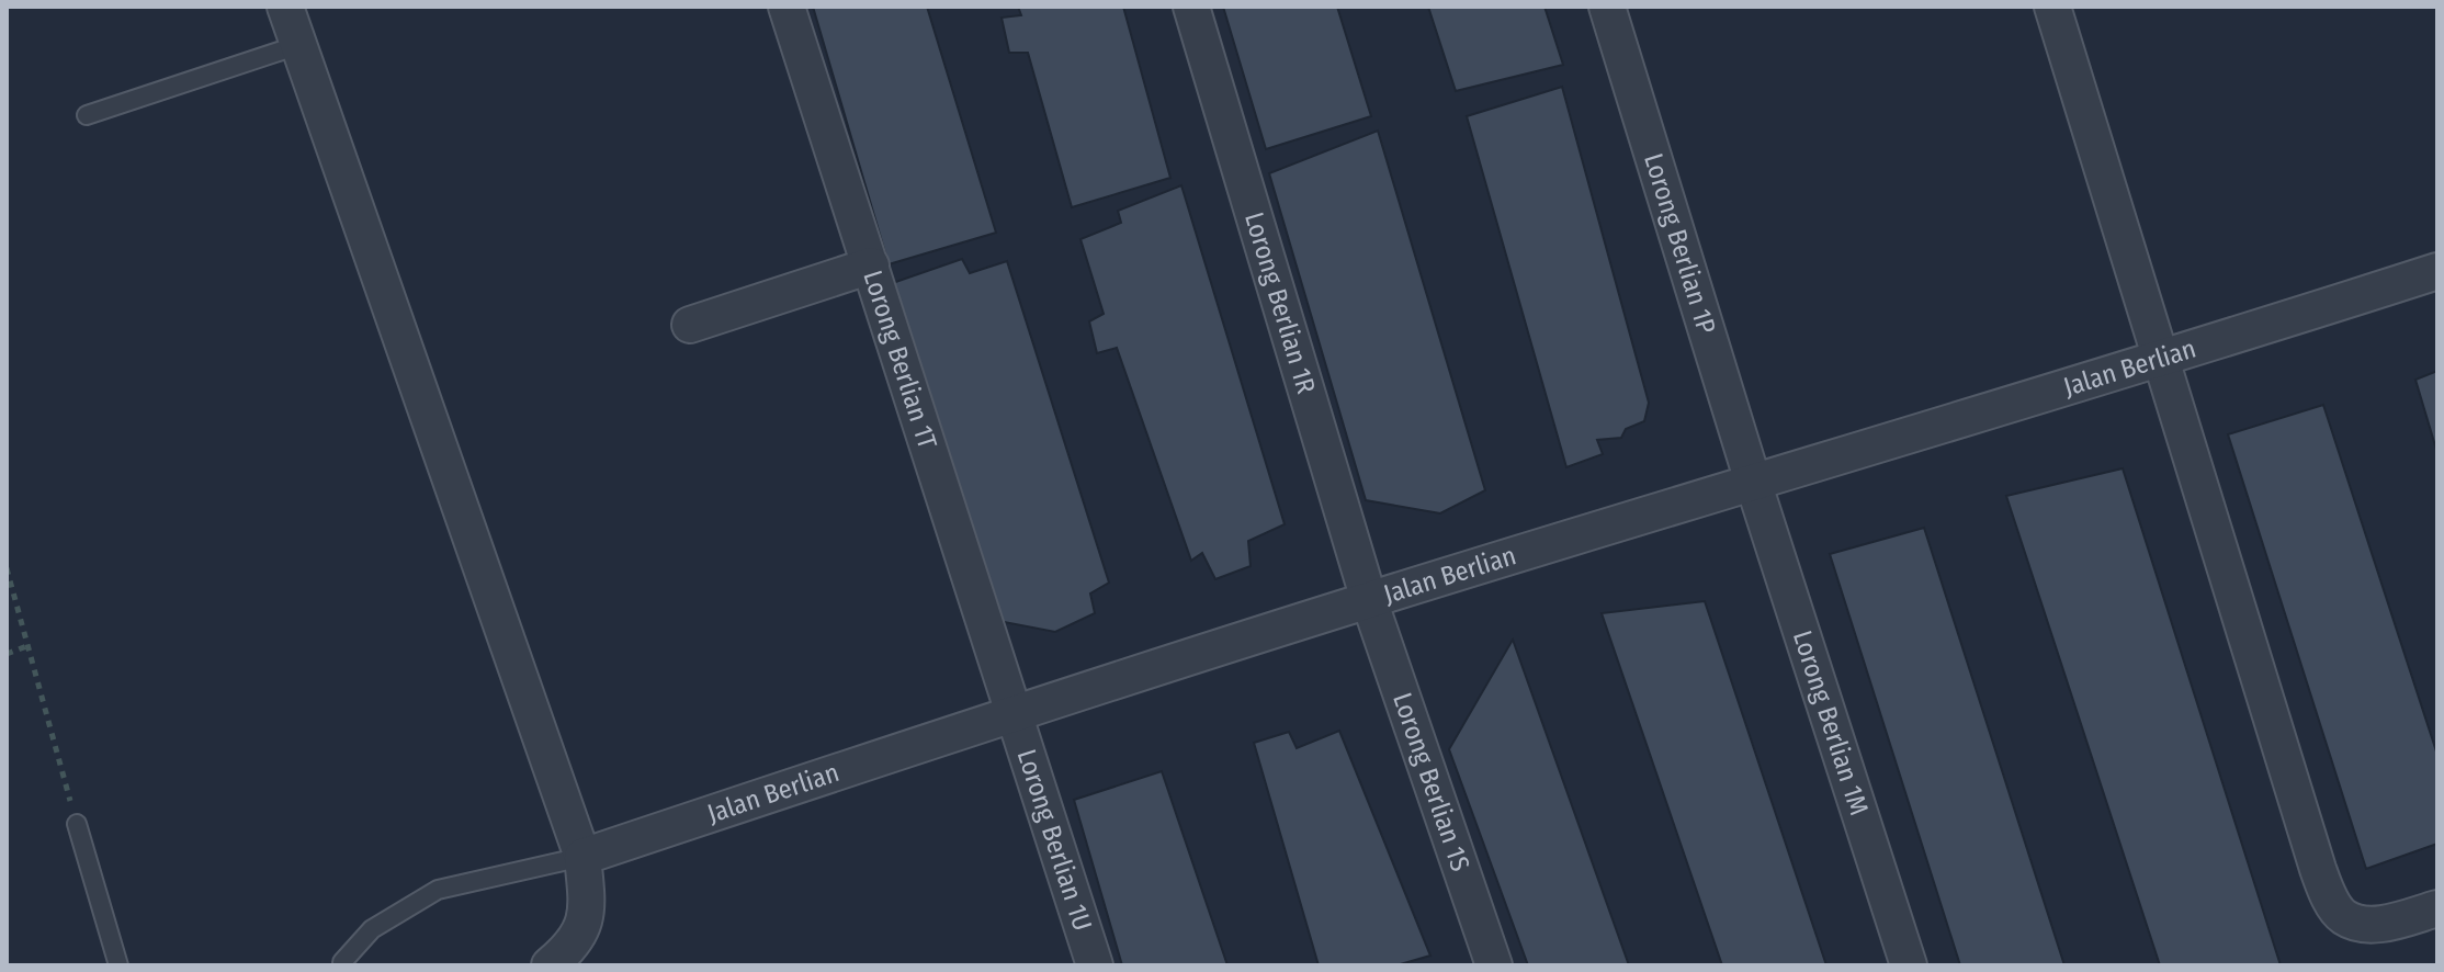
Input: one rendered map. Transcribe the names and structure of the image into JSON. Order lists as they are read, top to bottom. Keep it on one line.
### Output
{"streets":{"street":["Lorong Berlian 1P","Lorong Berlian 1R","Lorong Berlian 1T","Jalan Berlian","Lorong Berlian 1M","Lorong Berlian 1S","Lorong Berlian 1U"]},"crossings":[["Lorong Berlian 1P","Jalan Berlian"],["Lorong Berlian 1P","Lorong Berlian 1M"],["Lorong Berlian 1R","Jalan Berlian"],["Lorong Berlian 1R","Lorong Berlian 1S"],["Lorong Berlian 1T","Jalan Berlian"],["Lorong Berlian 1T","Lorong Berlian 1U"],["Jalan Berlian","Lorong Berlian 1M"],["Jalan Berlian","Lorong Berlian 1S"],["Jalan Berlian","Lorong Berlian 1U"]]}
